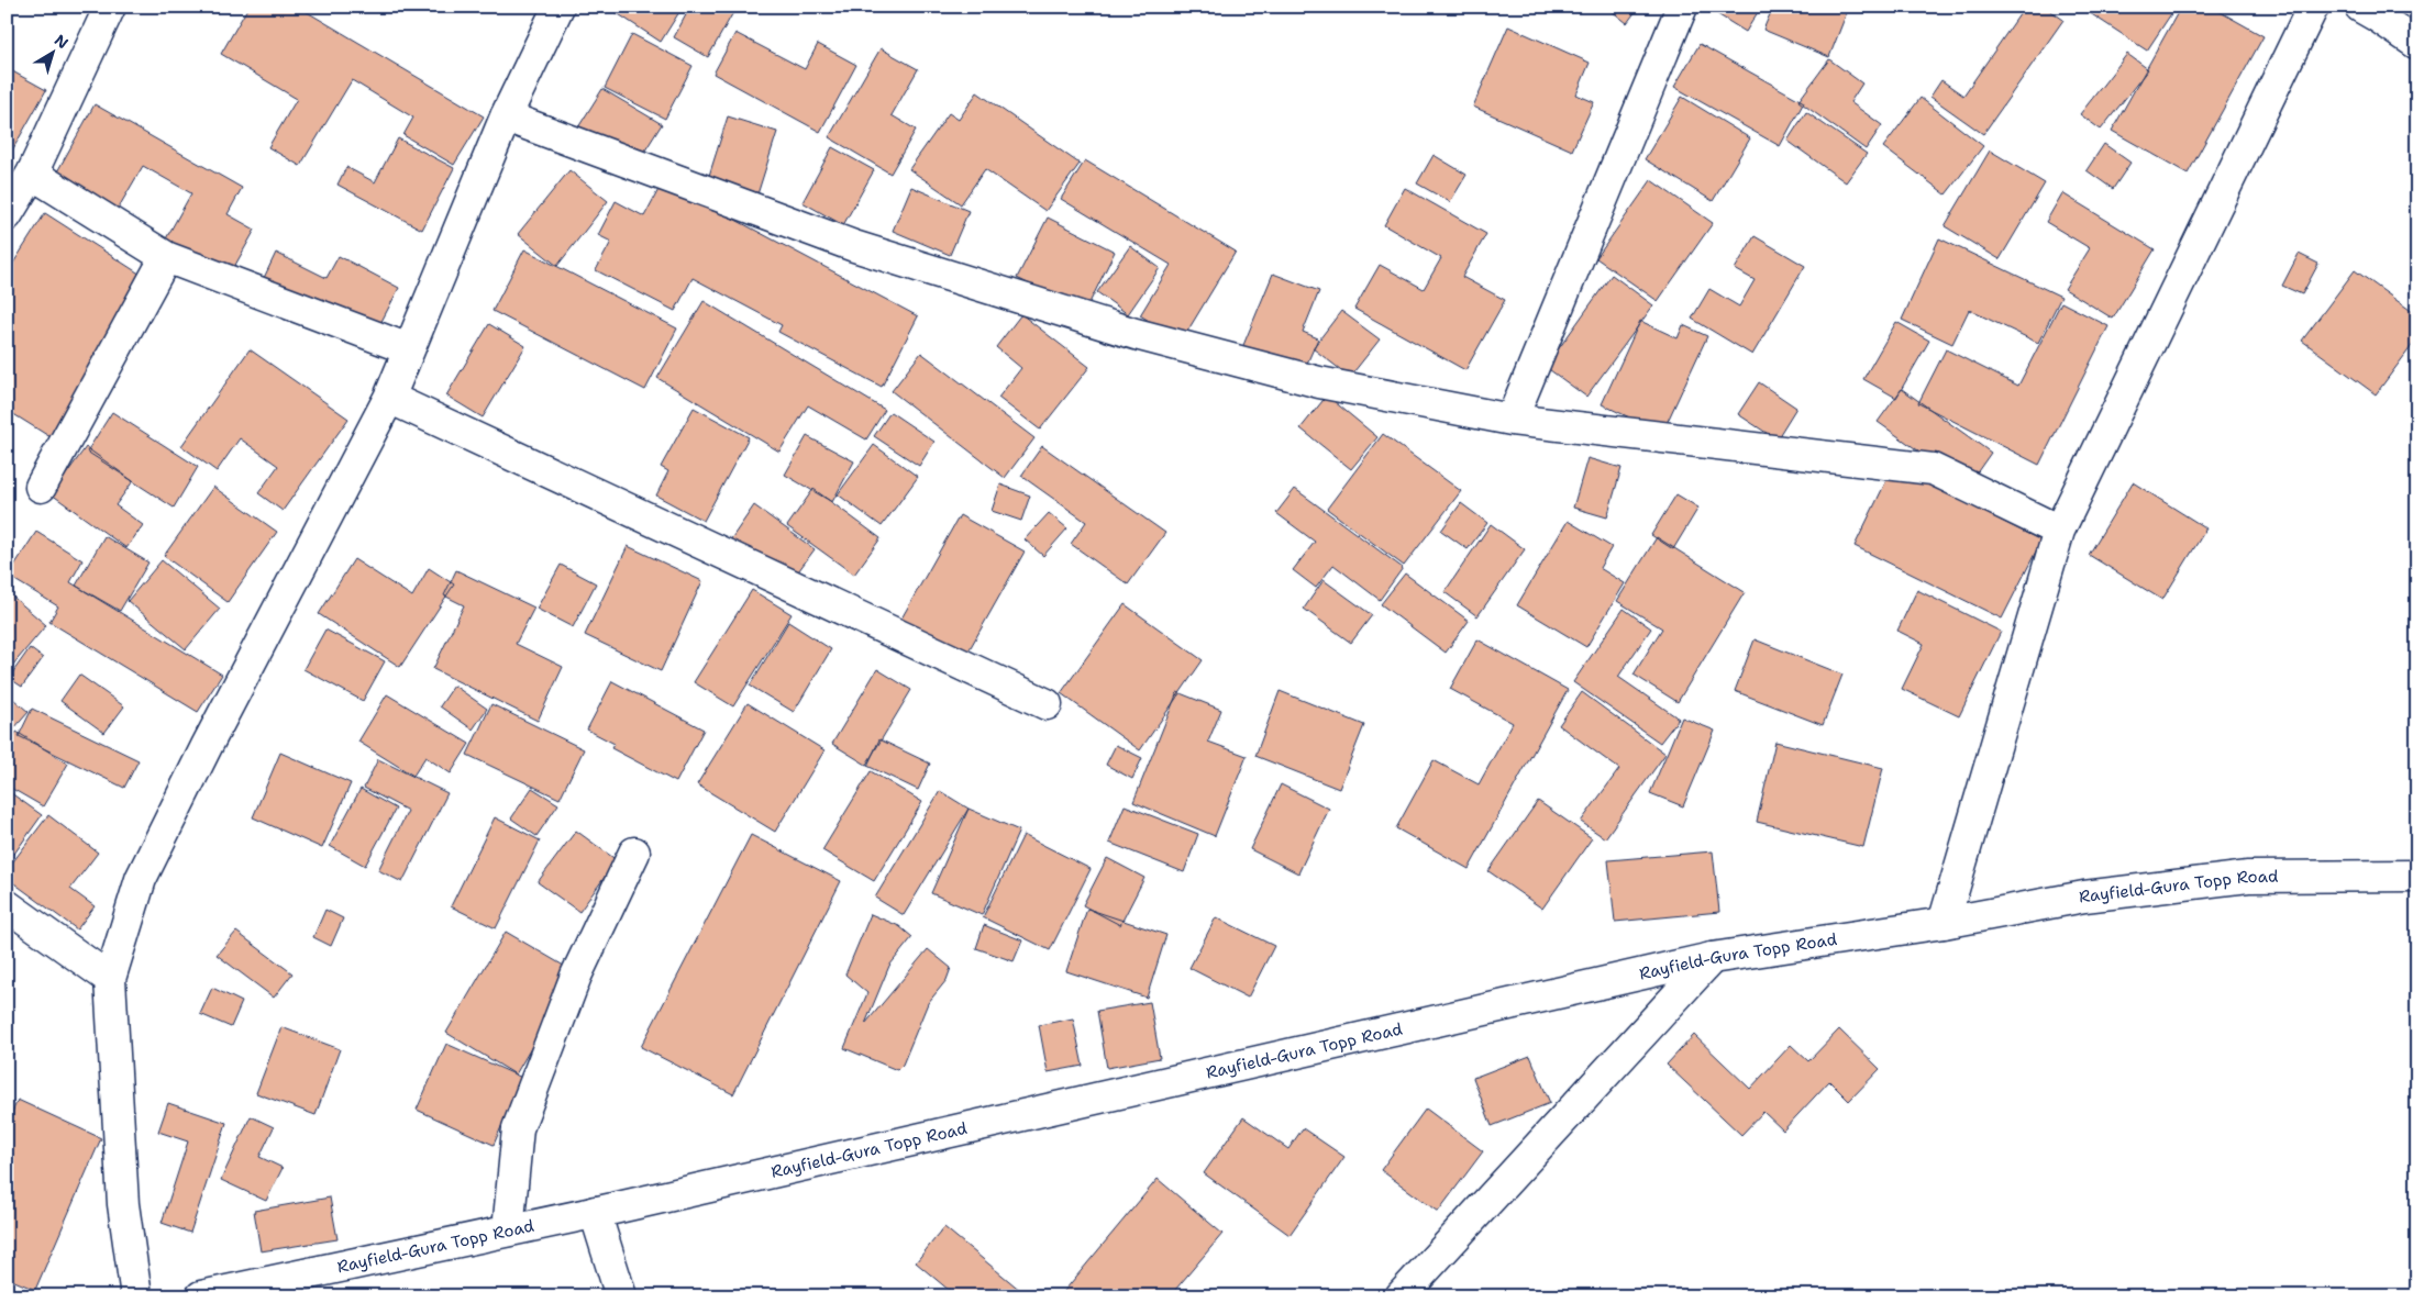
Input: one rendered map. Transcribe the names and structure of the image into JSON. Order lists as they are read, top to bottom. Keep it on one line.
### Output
{"streets":{"street":["Rayfield-Gura Topp Road"]},"north":"top right"}
